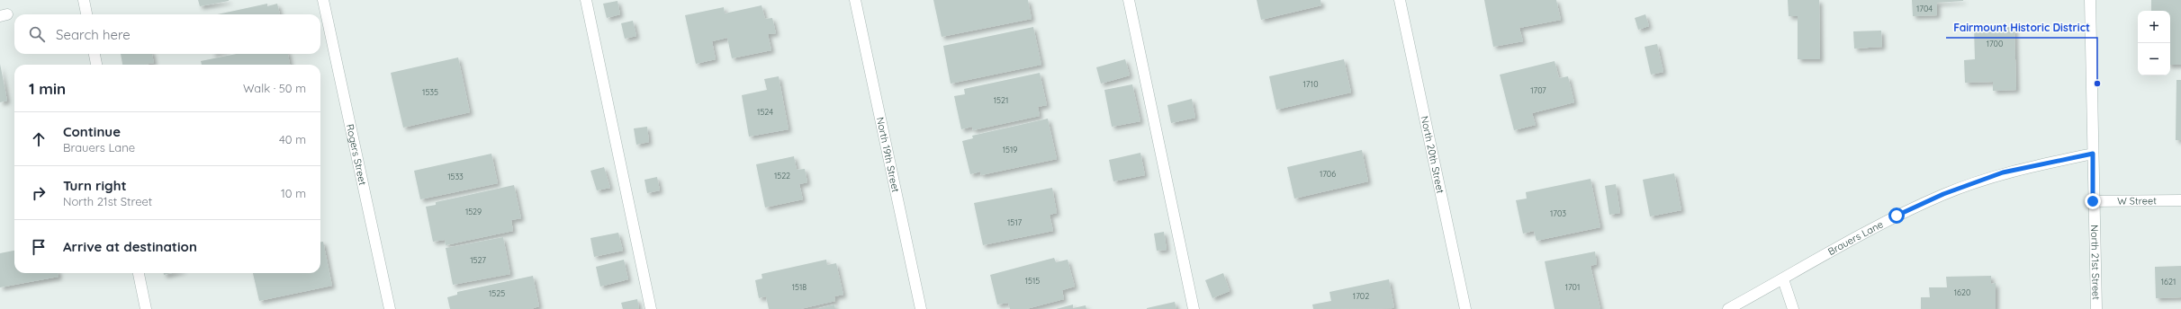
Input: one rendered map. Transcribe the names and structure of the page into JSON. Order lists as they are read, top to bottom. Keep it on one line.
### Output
{"streets":{"street":["Rogers Street","North 19th Street","North 20th Street","W Street","Brauers Lane","North 21st Street"]},"crossings":[["W Street","North 21st Street"],["Brauers Lane","North 21st Street"]],"places":["Fairmount Historic District"],"house_numbers":["1704","1700","1710","1707","1535","1521","1524","1519","1706","1522","1533","1529","1703","1517","1527","1515","1621","1518","1701","1620","1525","1702"],"page":{"map_buttons":["+","−"],"search":"Search here","heading":["1 min","Walk · 50 m"],"list":[["Continue","Brauers Lane","40 m"],["Turn right","North 21st Street","10 m"],"Arrive at destination"]}}
